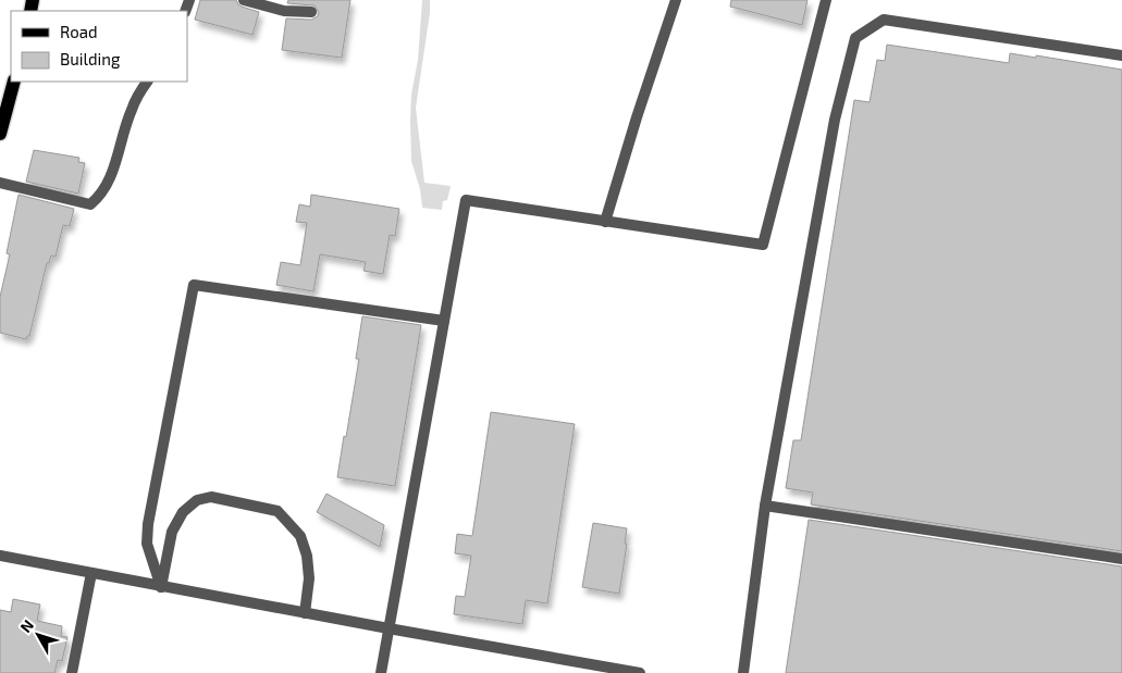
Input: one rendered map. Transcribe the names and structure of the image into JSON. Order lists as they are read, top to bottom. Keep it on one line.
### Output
{"legend":["Road","Building"],"north":"top left"}
